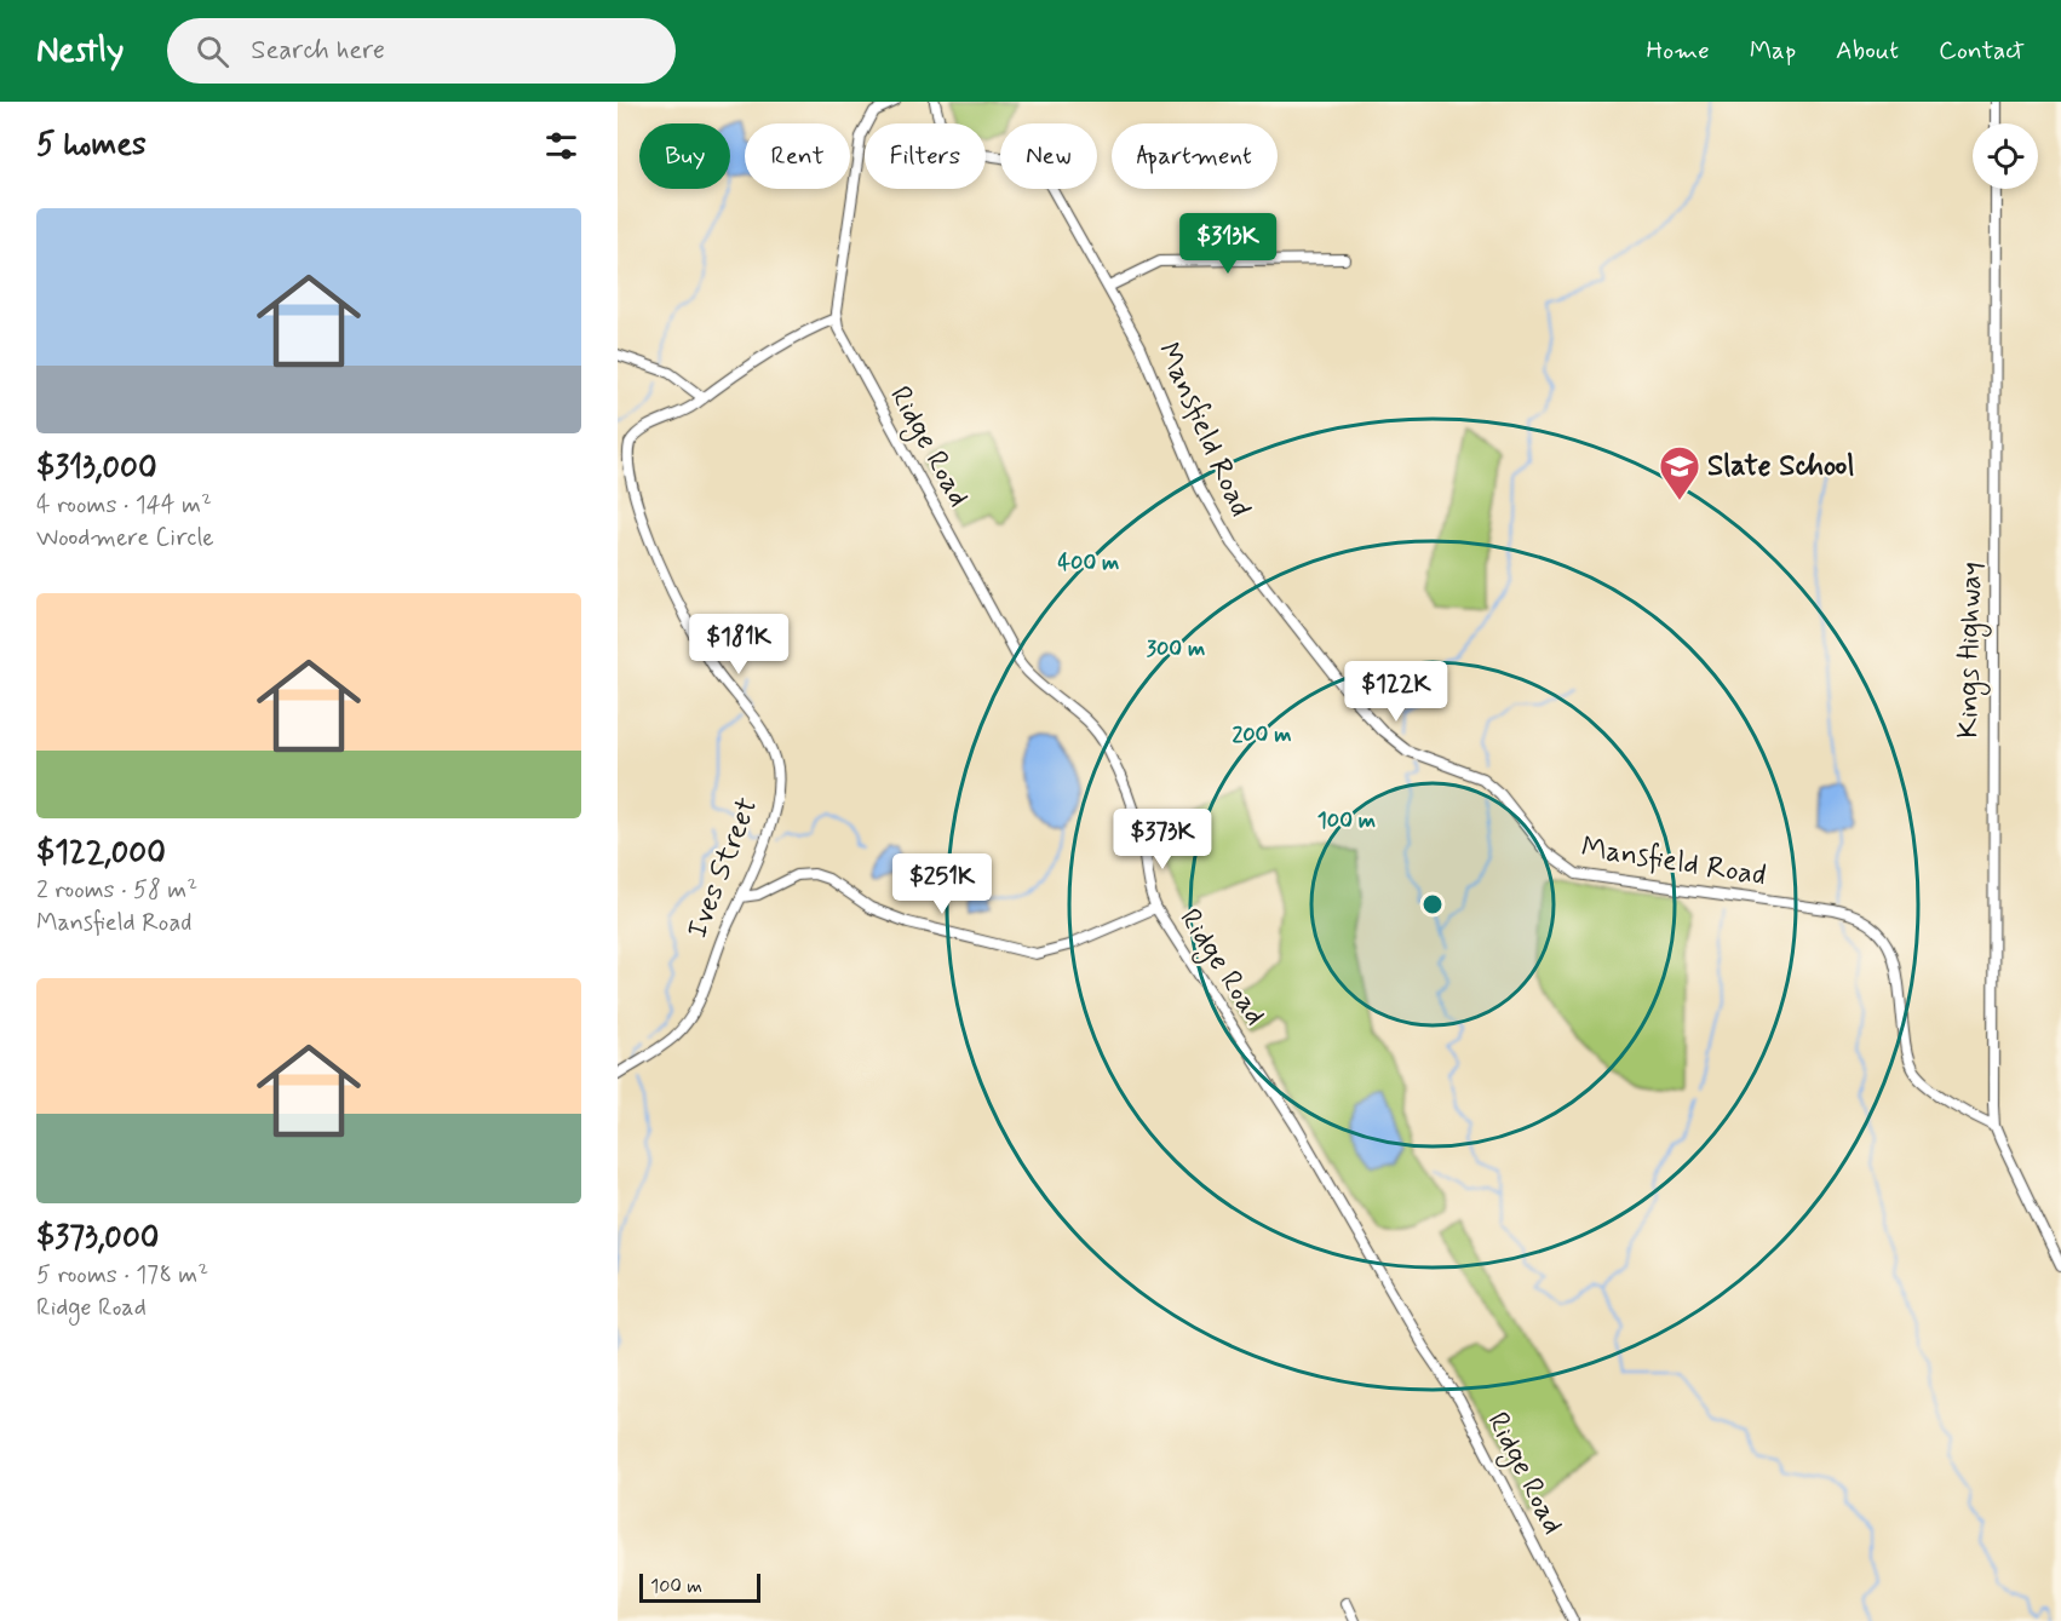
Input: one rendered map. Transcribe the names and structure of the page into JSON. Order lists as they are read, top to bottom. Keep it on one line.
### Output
{"streets":{"street":["Mansfield Road","Ridge Road","Kings Highway","Ives Street"]},"crossings":[["Mansfield Road","Kings Highway"],["Ridge Road","Ives Street"]],"places":{"school or university":["Slate School"]},"scale_bar":"100 m","page":{"header":"Nestly","search":"Search here","nav":["Home","Map","About","Contact"],"heading":"5 homes","chip":["Buy","Rent","Filters","New","Apartment"],"list":[{"name":"$313,000","note":"4 rooms · 144 m² · Woodmere Circle"},{"name":"$122,000","note":"2 rooms · 58 m² · Mansfield Road"},{"name":"$373,000","note":"5 rooms · 178 m² · Ridge Road"}],"price":["$313K","$181K","$122K","$373K","$251K"],"scale":"100 m"},"rings":["400 m","300 m","200 m","100 m"]}
